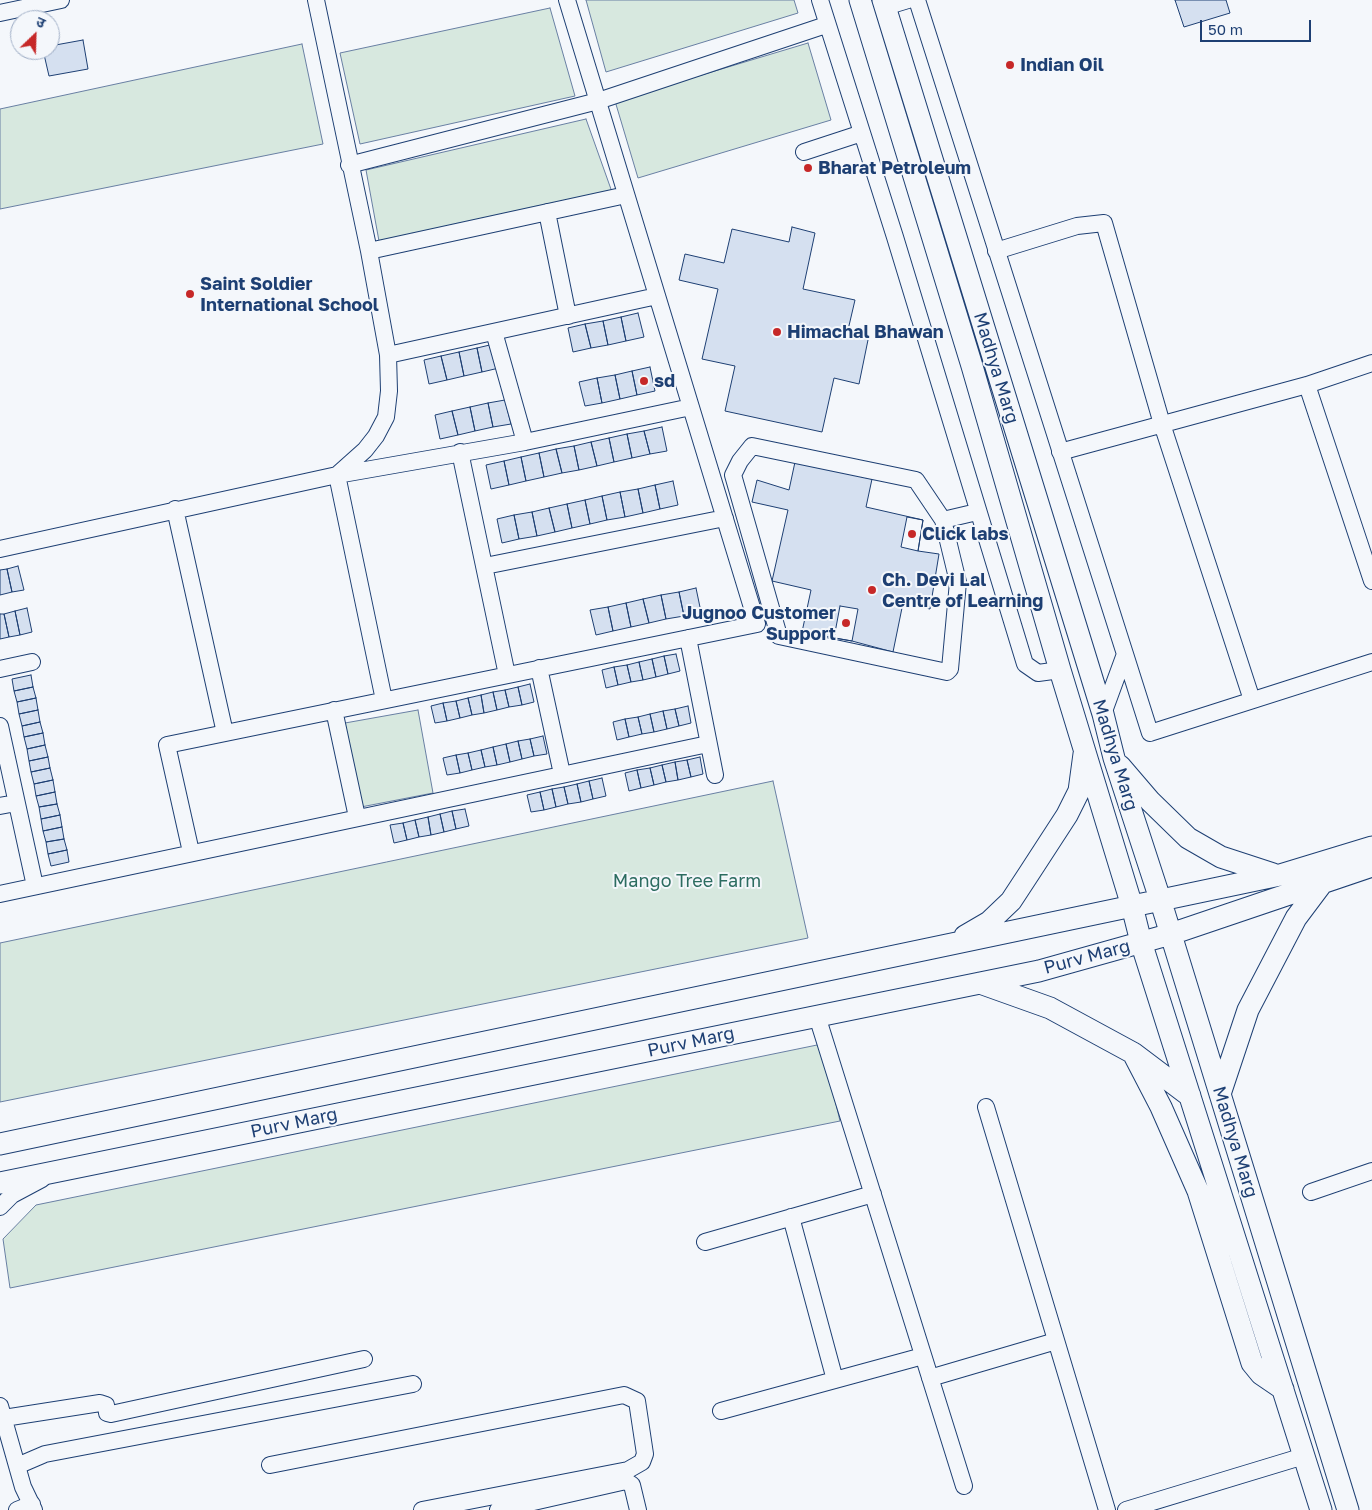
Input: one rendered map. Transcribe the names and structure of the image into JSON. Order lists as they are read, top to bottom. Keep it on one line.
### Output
{"streets":{"main road":["Madhya Marg","Purv Marg"]},"crossings":[["Madhya Marg","Purv Marg"]],"parks":["Mango Tree Farm"],"places":["Indian Oil","Bharat Petroleum","Saint Soldier International School","Himachal Bhawan","sd","Click labs","Ch. Devi Lal Centre of Learning","Jugnoo Customer Support"],"scale_bar":"50 m","north":"top right"}
